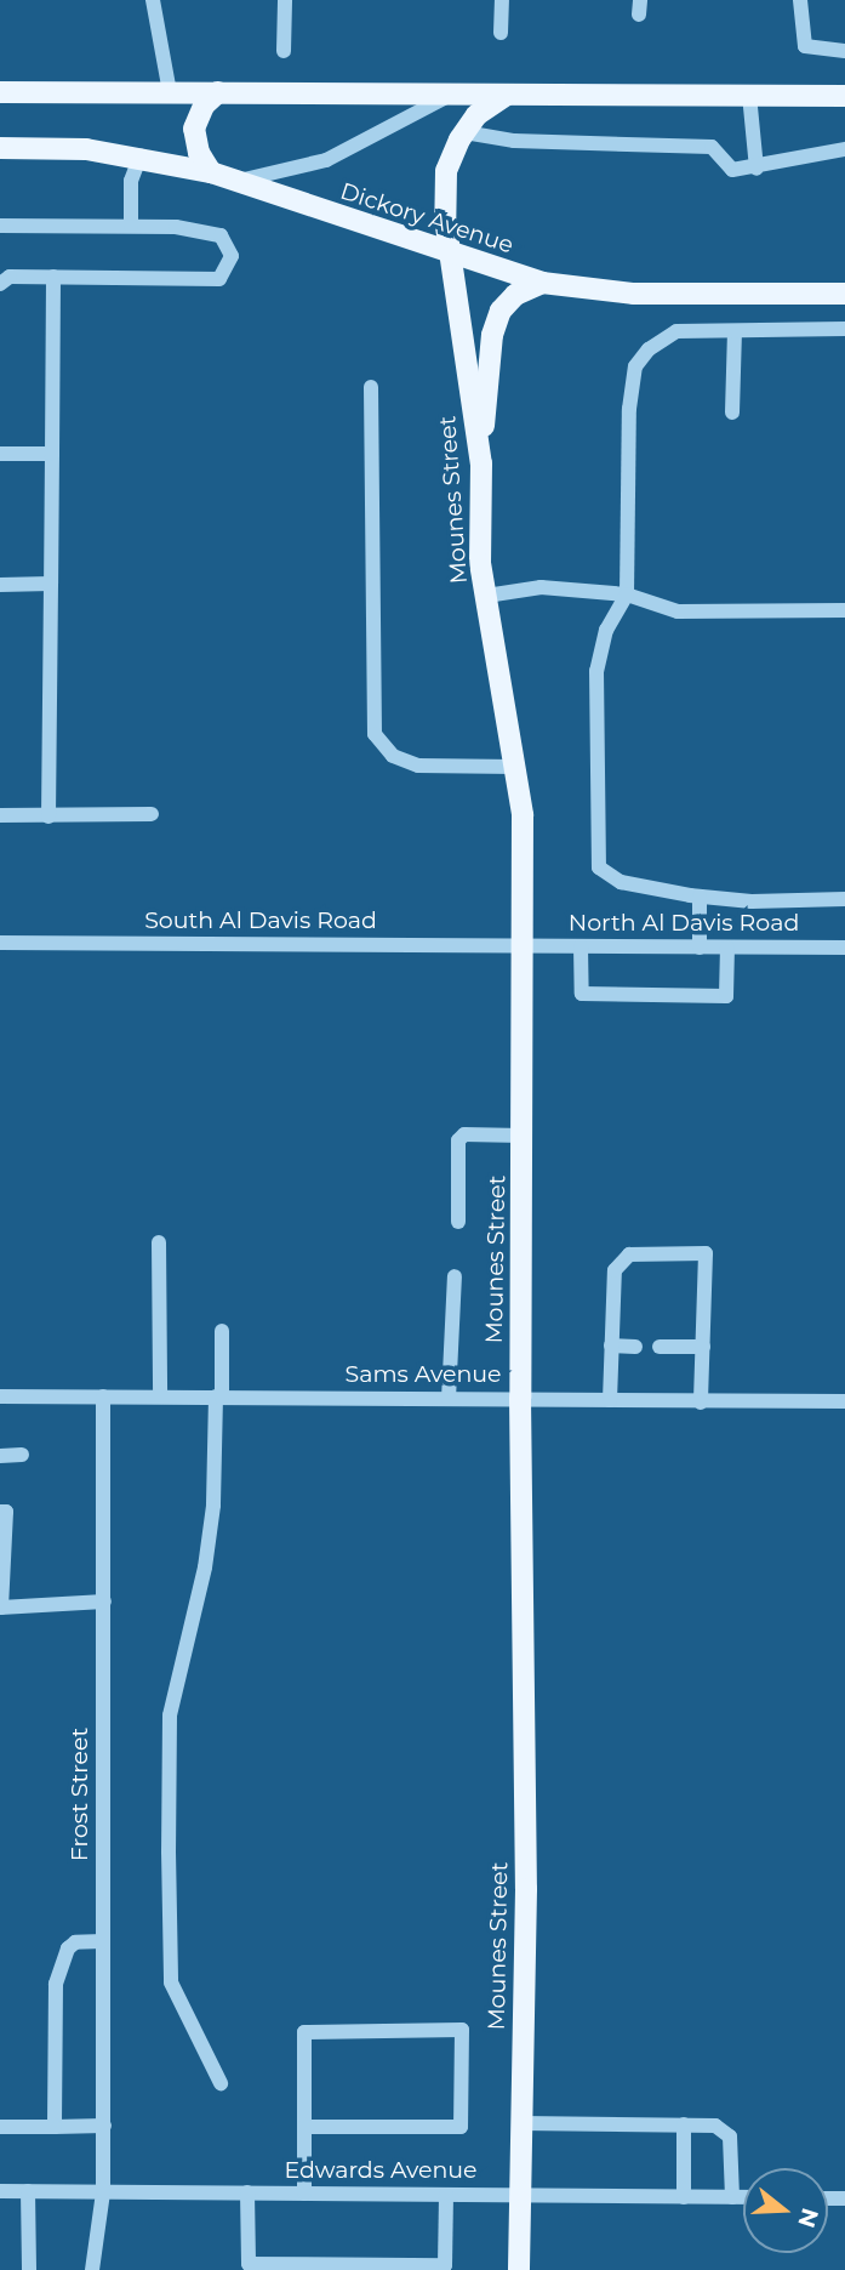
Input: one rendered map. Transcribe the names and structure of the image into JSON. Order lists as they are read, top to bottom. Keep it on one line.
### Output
{"streets":{"main road":["Dickory Avenue","Mounes Street"],"street":["South Al Davis Road","North Al Davis Road","Sams Avenue","Frost Street","Edwards Avenue"]},"crossings":[["Dickory Avenue","Mounes Street"],["Mounes Street","South Al Davis Road"],["Mounes Street","North Al Davis Road"],["Mounes Street","Sams Avenue"],["Mounes Street","Edwards Avenue"],["South Al Davis Road","North Al Davis Road"],["Sams Avenue","Frost Street"],["Frost Street","Edwards Avenue"]],"north":"right"}
